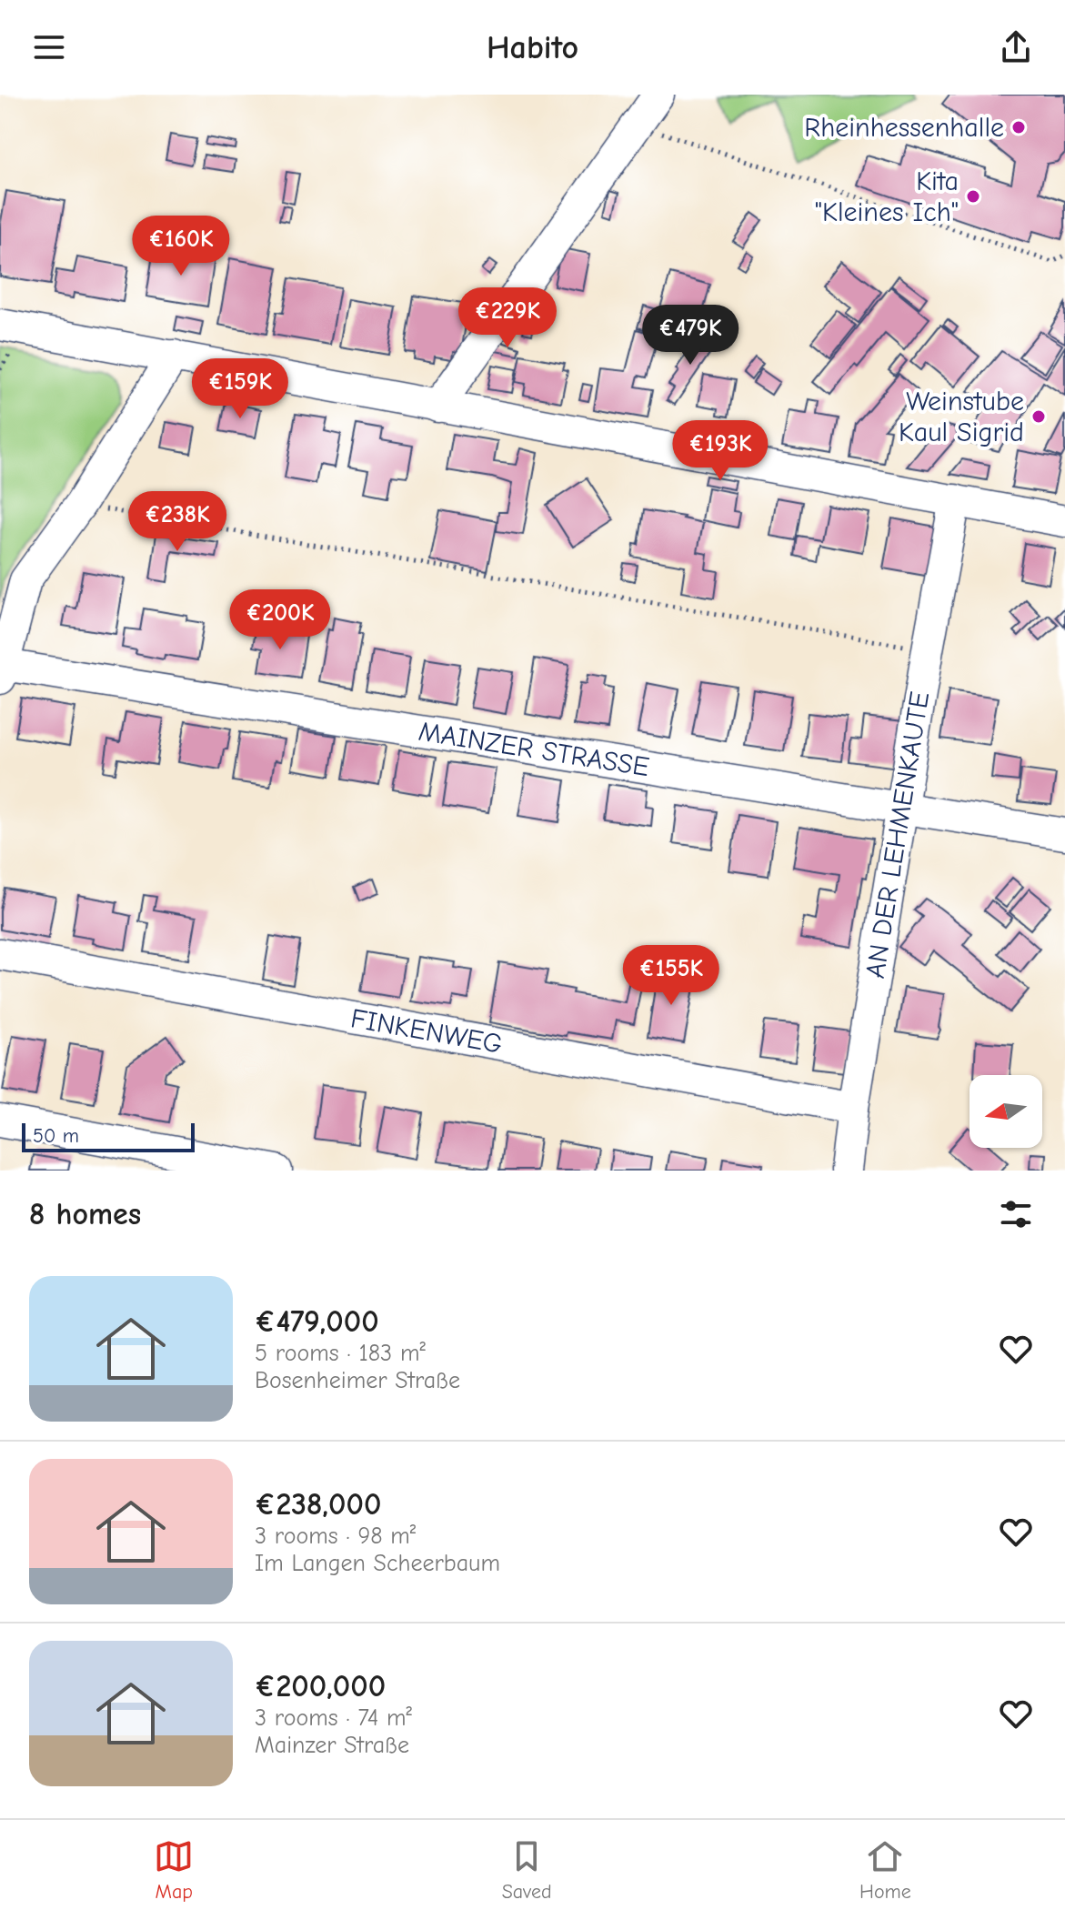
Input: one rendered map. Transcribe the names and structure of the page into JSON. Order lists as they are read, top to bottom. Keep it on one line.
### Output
{"streets":{"street":["MAINZER STRASSE","AN DER LEHMENKAUTE","FINKENWEG"]},"crossings":[["MAINZER STRASSE","AN DER LEHMENKAUTE"],["AN DER LEHMENKAUTE","FINKENWEG"]],"places":["Rheinhessenhalle","Kita \"Kleines Ich\"","Weinstube Kaul Sigrid"],"scale_bar":"50 m","north":"left","page":{"header":"Habito","price":["€160K","€229K","€479K","€159K","€193K","€238K","€200K","€155K"],"scale":"50 m","heading":"8 homes","list":[{"name":"€479,000","note":"5 rooms · 183 m² · Bosenheimer Straße"},{"name":"€238,000","note":"3 rooms · 98 m² · Im Langen Scheerbaum"},{"name":"€200,000","note":"3 rooms · 74 m² · Mainzer Straße"}],"tabs":["Map","Saved","Home"]}}
